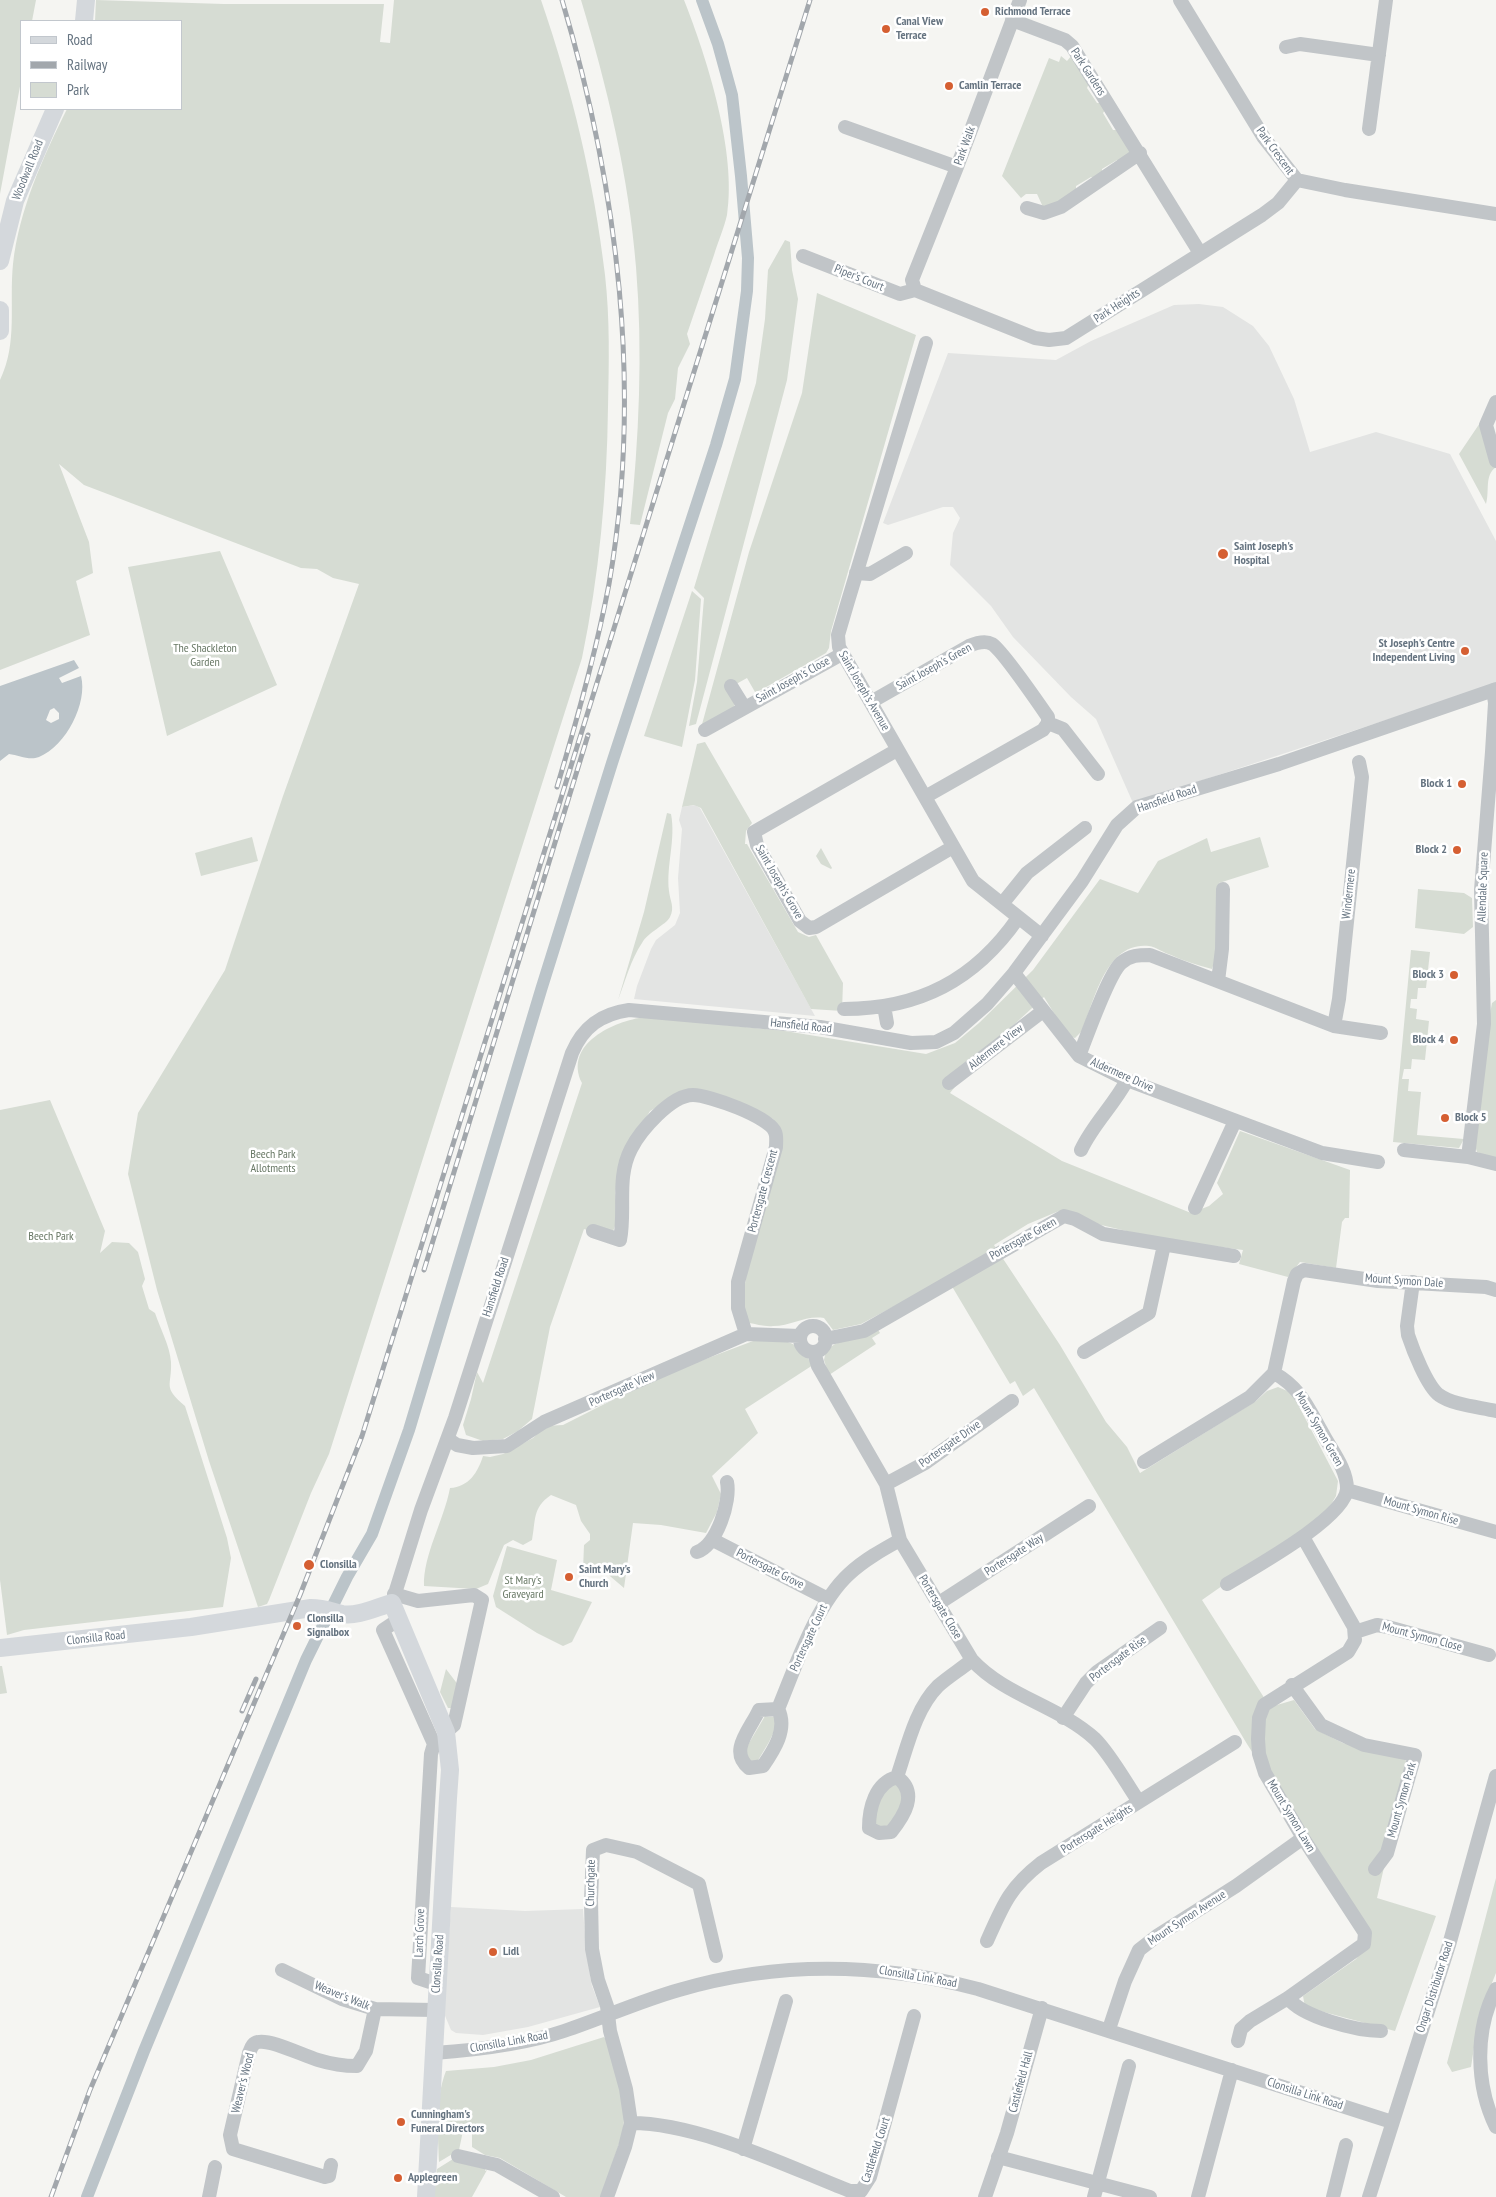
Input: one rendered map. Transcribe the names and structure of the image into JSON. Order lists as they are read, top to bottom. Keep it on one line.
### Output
{"streets":{"main road":["Woodwall Road","Clonsilla Road"],"street":["Park Gardens","Park Walk","Park Crescent","Piper's Court","Park Heights","Saint Joseph's Green","Saint Joseph's Close","Saint Joseph's Avenue","Hansfield Road","Saint Joseph's Grove","Allendale Square","Windermere","Aldermere View","Aldermere Drive","Portersgate Crescent","Portersgate Green","Mount Symon Dale","Portersgate View","Mount Symon Green","Portersgate Drive","Mount Symon Rise","Portersgate Way","Portersgate Grove","Portersgate Close","Mount Symon Close","Portersgate Court","Portersgate Rise","Mount Symon Park","Mount Symon Lawn","Portersgate Heights","Churchgate","Mount Symon Avenue","Larch Grove","Clonsilla Link Road","Ongar Distributor Road","Weaver's Walk","Castlefield Hall","Weaver's Wood","Castlefield Court"]},"crossings":[["Park Gardens","Park Walk"],["Park Gardens","Park Heights"],["Park Walk","Piper's Court"],["Park Walk","Park Heights"],["Park Crescent","Park Heights"],["Piper's Court","Park Heights"],["Saint Joseph's Green","Saint Joseph's Avenue"],["Saint Joseph's Close","Saint Joseph's Avenue"],["Saint Joseph's Avenue","Hansfield Road"],["Saint Joseph's Avenue","Saint Joseph's Grove"],["Hansfield Road","Allendale Square"],["Hansfield Road","Aldermere Drive"],["Hansfield Road","Portersgate View"],["Hansfield Road","Clonsilla Road"],["Aldermere View","Aldermere Drive"],["Portersgate Crescent","Portersgate View"],["Portersgate Green","Portersgate View"],["Portersgate Green","Portersgate Close"],["Mount Symon Dale","Mount Symon Green"],["Portersgate View","Portersgate Close"],["Mount Symon Green","Mount Symon Rise"],["Portersgate Drive","Portersgate Close"],["Portersgate Way","Portersgate Close"],["Portersgate Grove","Portersgate Court"],["Portersgate Close","Portersgate Court"],["Portersgate Close","Portersgate Rise"],["Portersgate Close","Portersgate Heights"],["Mount Symon Close","Mount Symon Lawn"],["Clonsilla Road","Larch Grove"],["Clonsilla Road","Clonsilla Link Road"],["Clonsilla Road","Weaver's Walk"],["Mount Symon Park","Mount Symon Lawn"],["Mount Symon Lawn","Mount Symon Avenue"],["Churchgate","Clonsilla Link Road"],["Mount Symon Avenue","Clonsilla Link Road"],["Clonsilla Link Road","Ongar Distributor Road"],["Clonsilla Link Road","Castlefield Hall"],["Weaver's Walk","Weaver's Wood"]],"parks":["The Shackleton Garden","Beech Park Allotments","Beech Park","St Mary's Graveyard"],"places":["Richmond Terrace","Canal View Terrace","Camlin Terrace","Saint Joseph's Hospital","St Joseph's Centre Independent Living","Block 1","Block 2","Block 3","Block 4","Block 5","Clonsilla","Saint Mary's Church","Clonsilla Signalbox","Lidl","Cunningham's Funeral Directors","Applegreen"],"legend":["Road","Railway","Park"]}
